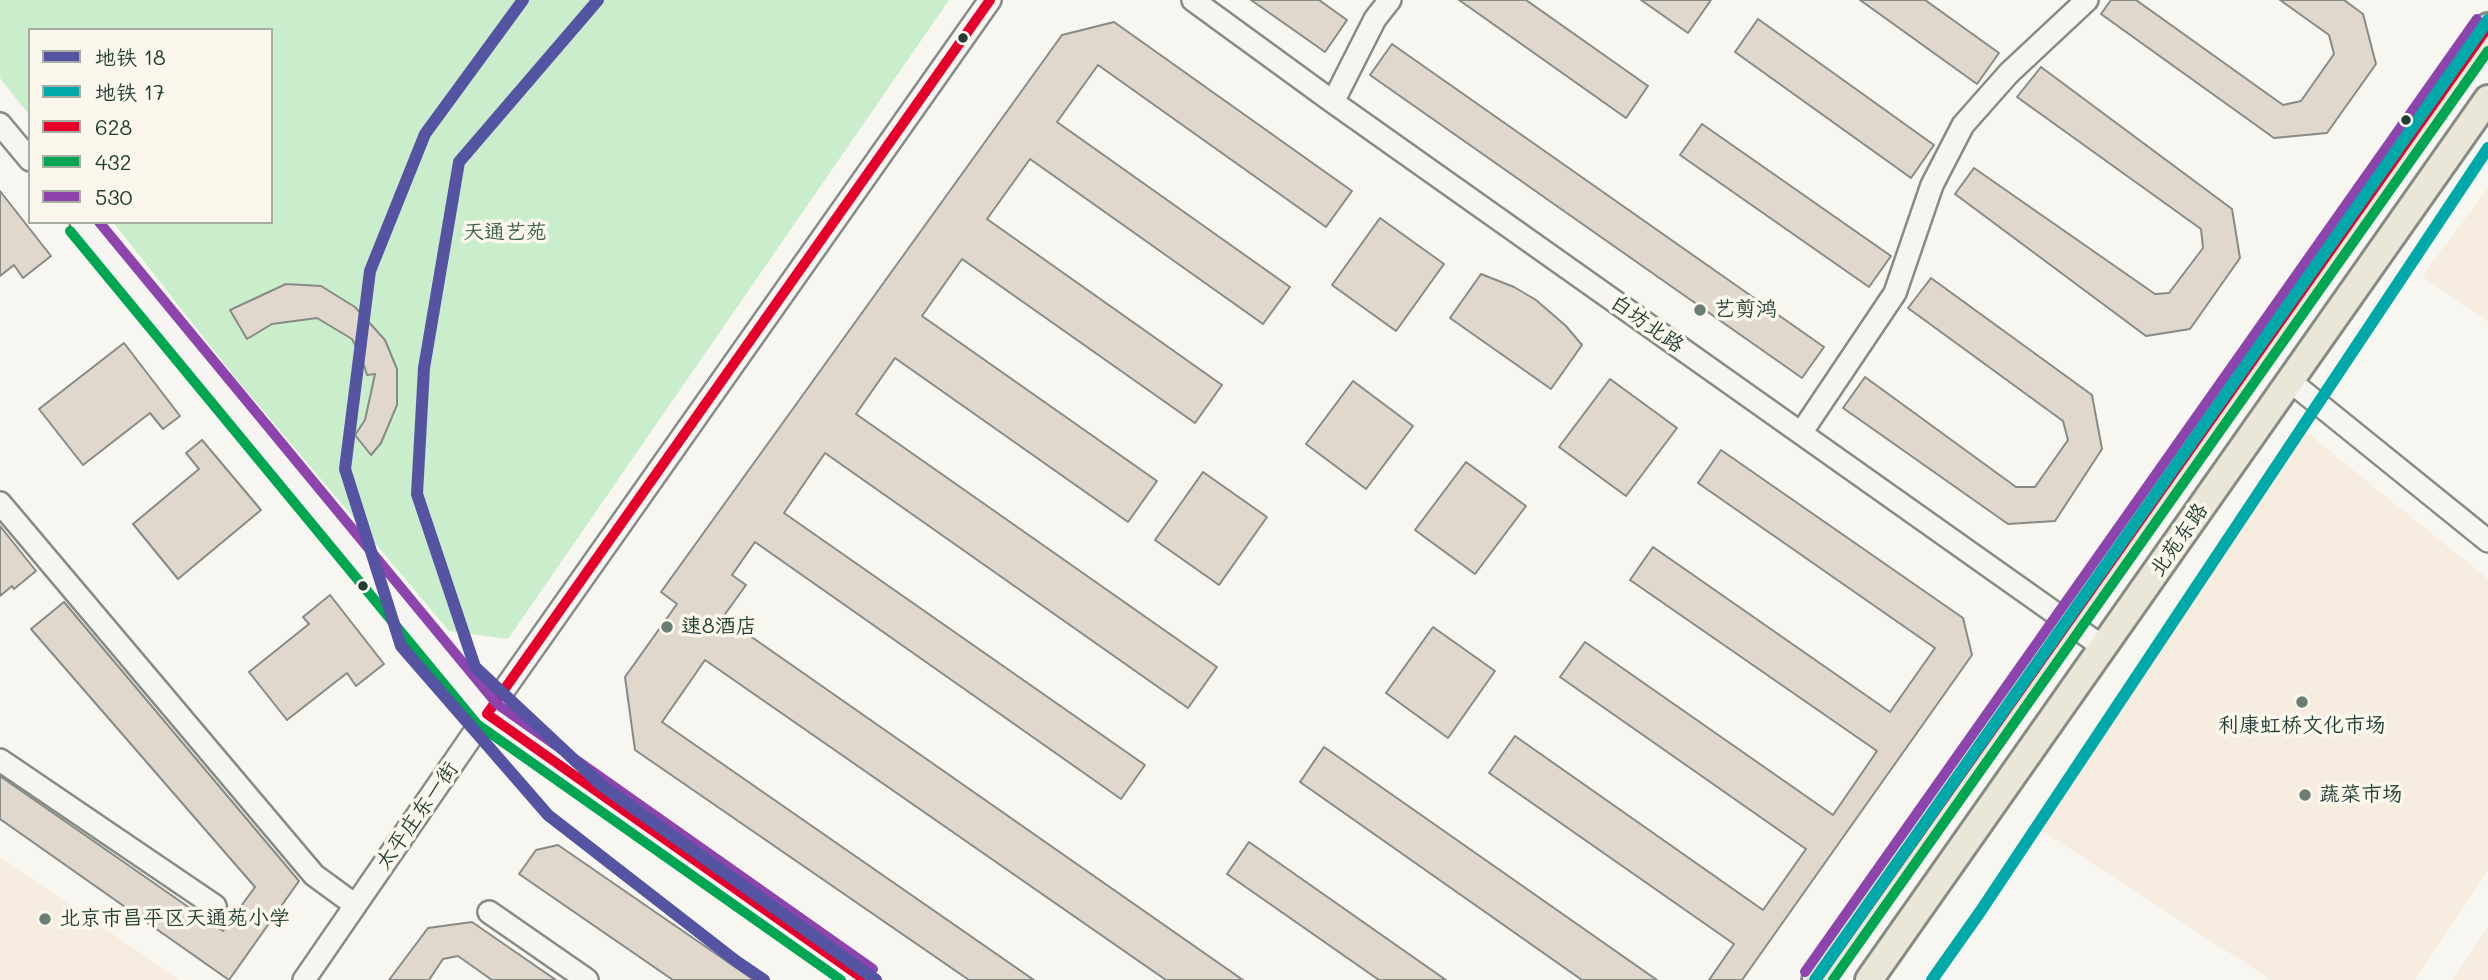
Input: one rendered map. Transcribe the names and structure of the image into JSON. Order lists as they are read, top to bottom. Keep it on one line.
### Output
{"streets":{"main road":["北苑东路"],"street":["白坊北路","太平庄东一街"]},"crossings":[["白坊北路","北苑东路"]],"parks":["天通艺苑"],"places":["艺剪鸿","速8酒店","利康虹桥文化市场","蔬菜市场","北京市昌平区天通苑小学"],"lines":["metro line 18","transit line 628","transit line 530","metro line 17","transit line 432"],"legend":["地铁 18","地铁 17","628","432","530"]}
